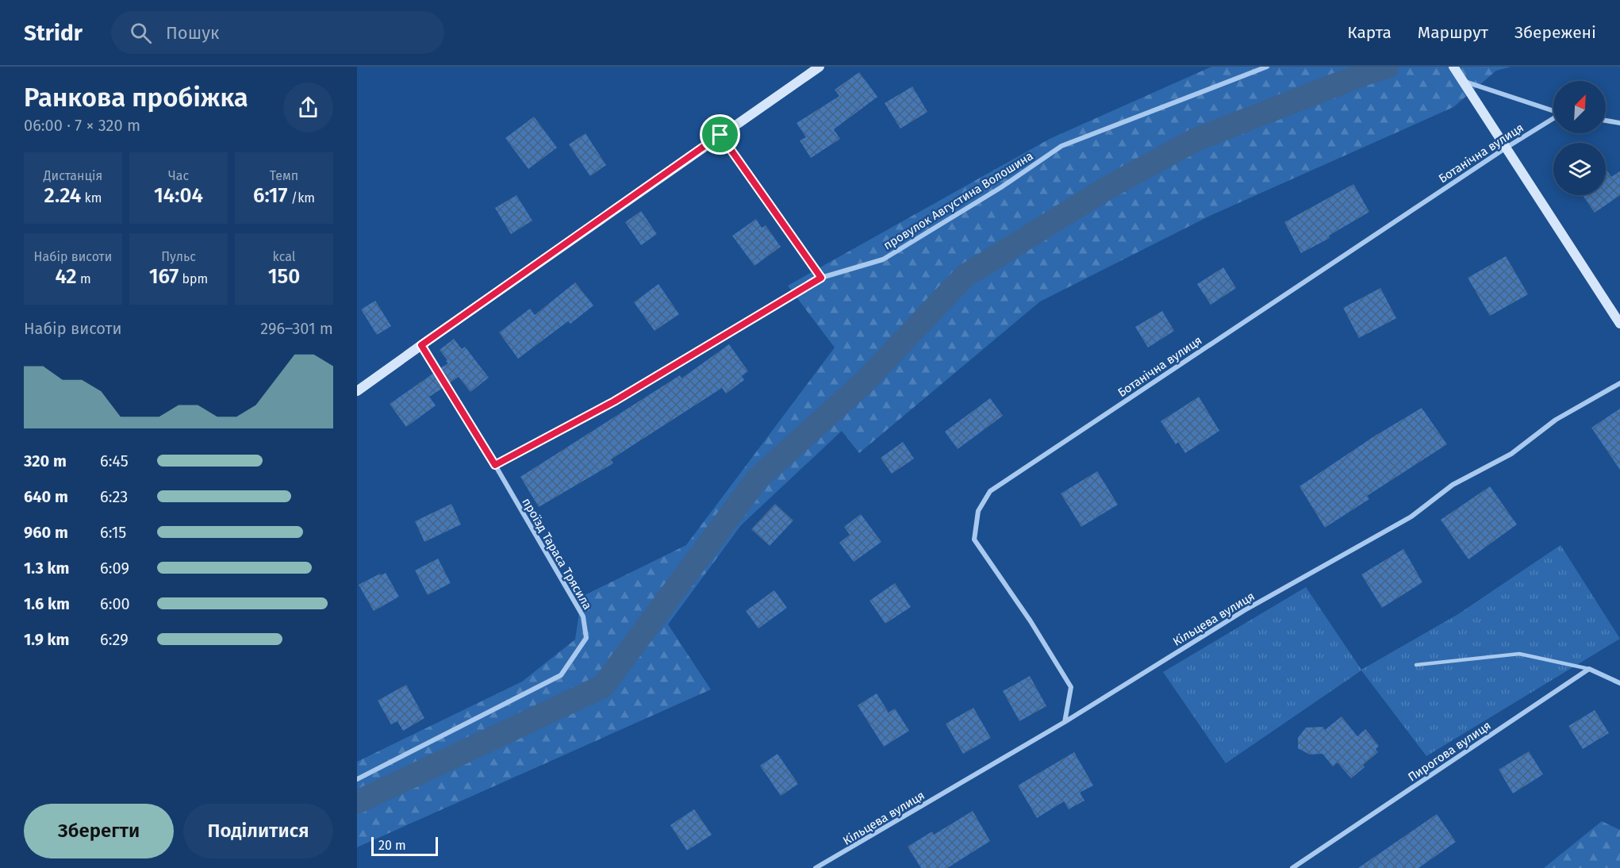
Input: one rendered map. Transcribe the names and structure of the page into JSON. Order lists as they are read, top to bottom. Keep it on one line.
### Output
{"streets":{"street":["Ботанічна вулиця","провулок Августина Волошина","проїзд Тараса Трясила","Кільцева вулиця","Пирогова вулиця"]},"crossings":[["Ботанічна вулиця","Кільцева вулиця"],["провулок Августина Волошина","проїзд Тараса Трясила"]],"scale_bar":"20 m","north":"top right","page":{"header":"Stridr","search":"Пошук","nav":["Карта","Маршрут","Збережені"],"heading":["Ранкова пробіжка","06:00 · 7 × 320 m"],"stats":[["Дистанція","2.24 km"],["Час","14:04"],["Темп","6:17 /km"],["Набір висоти","42 m"],["Пульс","167 bpm"],["kcal","150"]],"chart":["Набір висоти","296–301 m"],"list":[{"name":"320 m","note":"6:45"},{"name":"640 m","note":"6:23"},{"name":"960 m","note":"6:15"},{"name":"1.3 km","note":"6:09"},{"name":"1.6 km","note":"6:00"},{"name":"1.9 km","note":"6:29"}],"buttons":["Зберегти","Поділитися"],"scale":"20 m"}}
